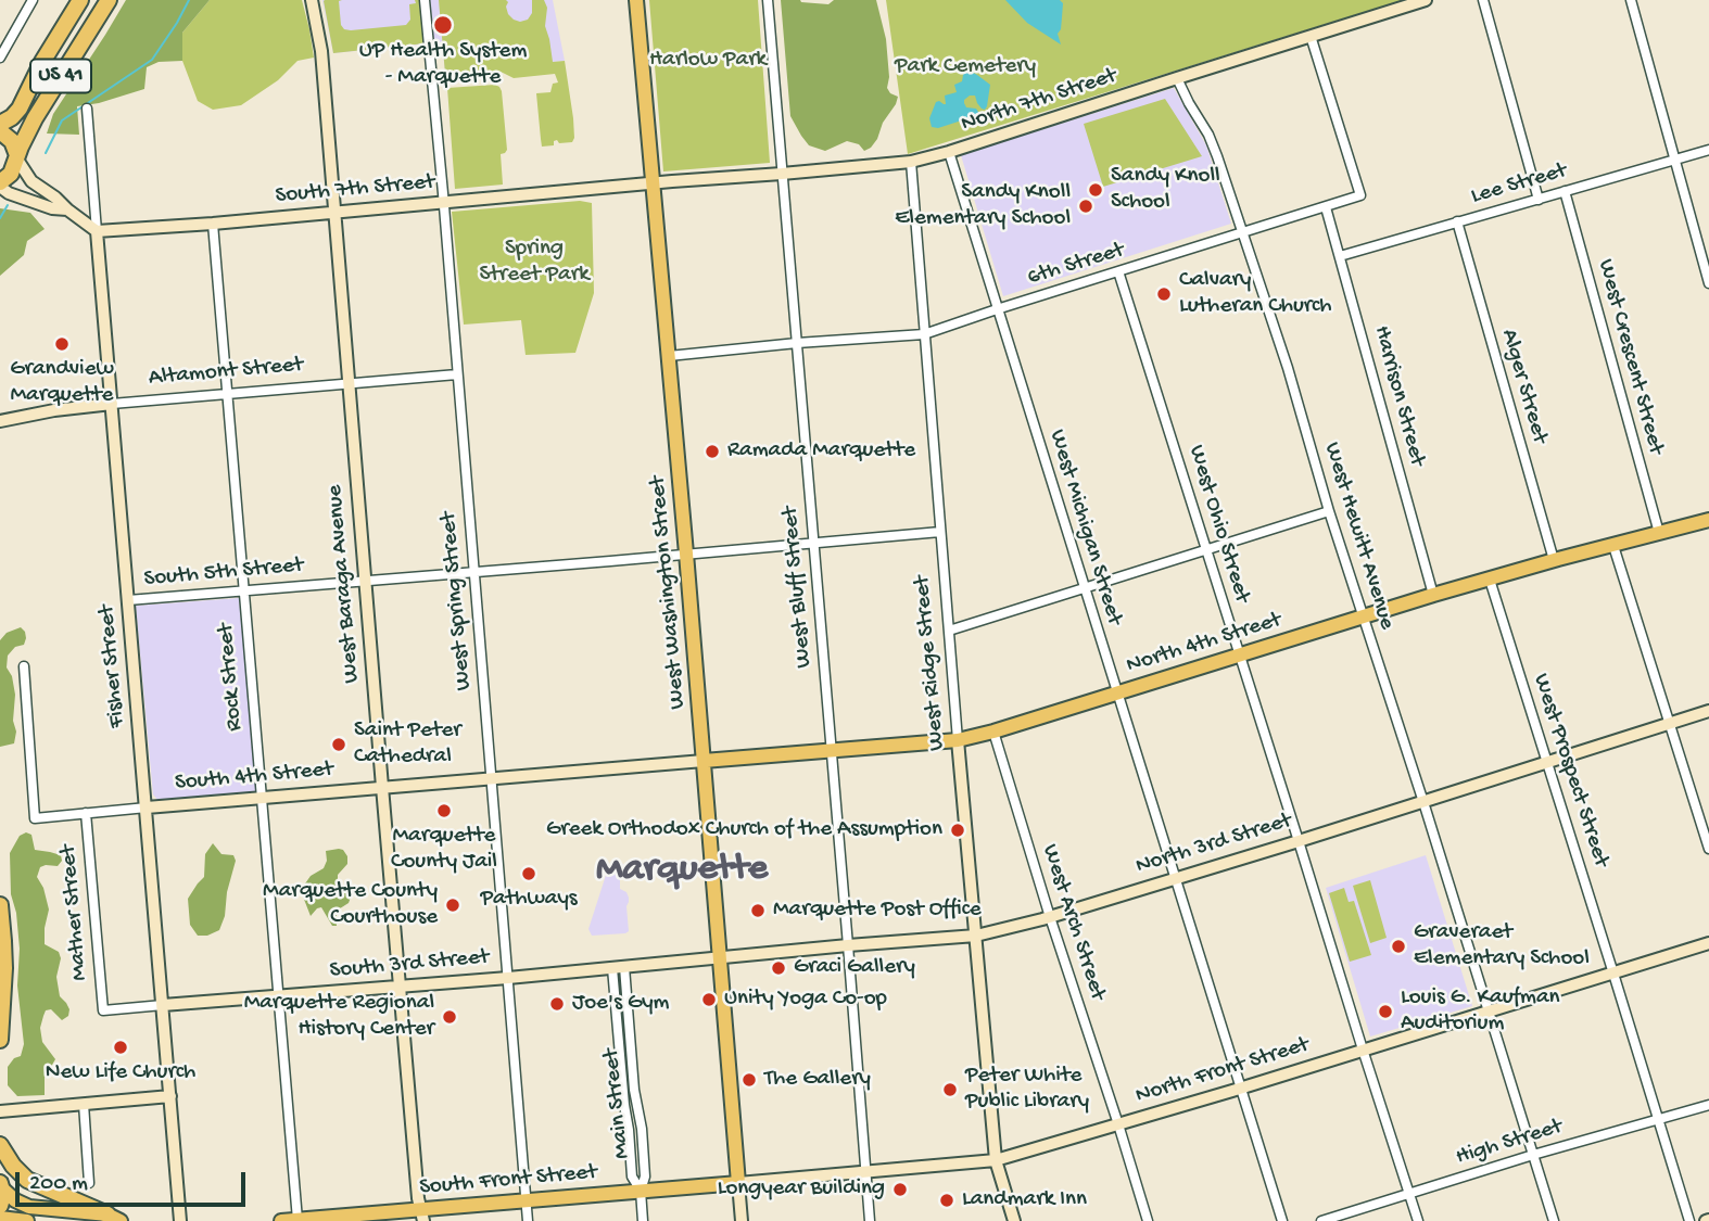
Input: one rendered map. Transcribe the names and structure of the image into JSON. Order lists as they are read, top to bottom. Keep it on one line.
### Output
{"streets":{"highway":["US 41"],"main road":["West Washington Street","North 4th Street","South Front Street"],"street":["North 7th Street","Lee Street","South 7th Street","6th Street","West Crescent Street","Altamont Street","Alger Street","Harrison Street","West Ohio Street","West Michigan Street","West Hewitt Avenue","South 5th Street","West Baraga Avenue","West Bluff Street","West Spring Street","West Ridge Street","Fisher Street","Rock Street","West Prospect Street","South 4th Street","North 3rd Street","Mather Street","West Arch Street","South 3rd Street","North Front Street","Main Street","High Street"]},"crossings":[["North 7th Street","South 7th Street"],["North 7th Street","6th Street"],["North 7th Street","West Michigan Street"],["North 7th Street","West Hewitt Avenue"],["North 7th Street","West Bluff Street"],["North 7th Street","West Washington Street"],["North 7th Street","West Ridge Street"],["Lee Street","West Crescent Street"],["Lee Street","Alger Street"],["Lee Street","Harrison Street"],["South 7th Street","West Baraga Avenue"],["South 7th Street","West Washington Street"],["South 7th Street","West Spring Street"],["South 7th Street","Fisher Street"],["South 7th Street","Rock Street"],["6th Street","Harrison Street"],["6th Street","West Ohio Street"],["6th Street","West Michigan Street"],["6th Street","West Hewitt Avenue"],["6th Street","West Bluff Street"],["6th Street","West Washington Street"],["6th Street","West Ridge Street"],["West Crescent Street","North 4th Street"],["Altamont Street","West Baraga Avenue"],["Altamont Street","West Spring Street"],["Altamont Street","Fisher Street"],["Altamont Street","Rock Street"],["Alger Street","North 4th Street"],["Harrison Street","North 4th Street"],["West Ohio Street","North 4th Street"],["West Ohio Street","North 3rd Street"],["West Ohio Street","North Front Street"],["West Ohio Street","High Street"],["West Michigan Street","North 4th Street"],["West Michigan Street","North 3rd Street"],["West Michigan Street","North Front Street"],["West Hewitt Avenue","North 4th Street"],["West Hewitt Avenue","North 3rd Street"],["West Hewitt Avenue","North Front Street"],["West Hewitt Avenue","High Street"],["South 5th Street","West Baraga Avenue"],["South 5th Street","West Bluff Street"],["South 5th Street","West Washington Street"],["South 5th Street","West Spring Street"],["South 5th Street","West Ridge Street"],["South 5th Street","Fisher Street"],["South 5th Street","Rock Street"],["West Baraga Avenue","South 4th Street"],["West Baraga Avenue","South 3rd Street"],["West Baraga Avenue","South Front Street"],["West Bluff Street","North 4th Street"],["West Bluff Street","North 3rd Street"],["West Bluff Street","North Front Street"],["West Washington Street","North 4th Street"],["West Washington Street","South 4th Street"],["West Washington Street","North 3rd Street"],["West Washington Street","South 3rd Street"],["West Washington Street","North Front Street"],["West Washington Street","South Front Street"],["West Spring Street","South 4th Street"],["West Spring Street","South 3rd Street"],["West Spring Street","South Front Street"],["North 4th Street","West Ridge Street"],["North 4th Street","West Prospect Street"],["North 4th Street","South 4th Street"],["North 4th Street","West Arch Street"],["West Ridge Street","North 3rd Street"],["West Ridge Street","North Front Street"],["Fisher Street","South 4th Street"],["Fisher Street","South 3rd Street"],["Rock Street","South 4th Street"],["Rock Street","South 3rd Street"],["Rock Street","South Front Street"],["West Prospect Street","North 3rd Street"],["West Prospect Street","North Front Street"],["West Prospect Street","High Street"],["South 4th Street","Mather Street"],["North 3rd Street","West Arch Street"],["North 3rd Street","South 3rd Street"],["Mather Street","South 3rd Street"],["West Arch Street","North Front Street"],["South 3rd Street","Main Street"],["North Front Street","South Front Street"],["Main Street","South Front Street"]],"districts":["Marquette"],"parks":["Harlow Park","Park Cemetery","Spring Street Park"],"places":["UP Health System - Marquette","Sandy Knoll School","Sandy Knoll Elementary School","Calvary Lutheran Church","Grandview Marquette","Ramada Marquette","Saint Peter Cathedral","Marquette County Jail","Greek Orthodox Church of the Assumption","Pathways","Marquette County Courthouse","Marquette Post Office","Graveraet Elementary School","Graci Gallery","Unity Yoga Co-op","Joe's Gym","Louis G. Kaufman Auditorium","Marquette Regional History Center","New Life Church","The Gallery","Peter White Public Library","Longyear Building","Landmark Inn"],"scale_bar":"200 m"}
